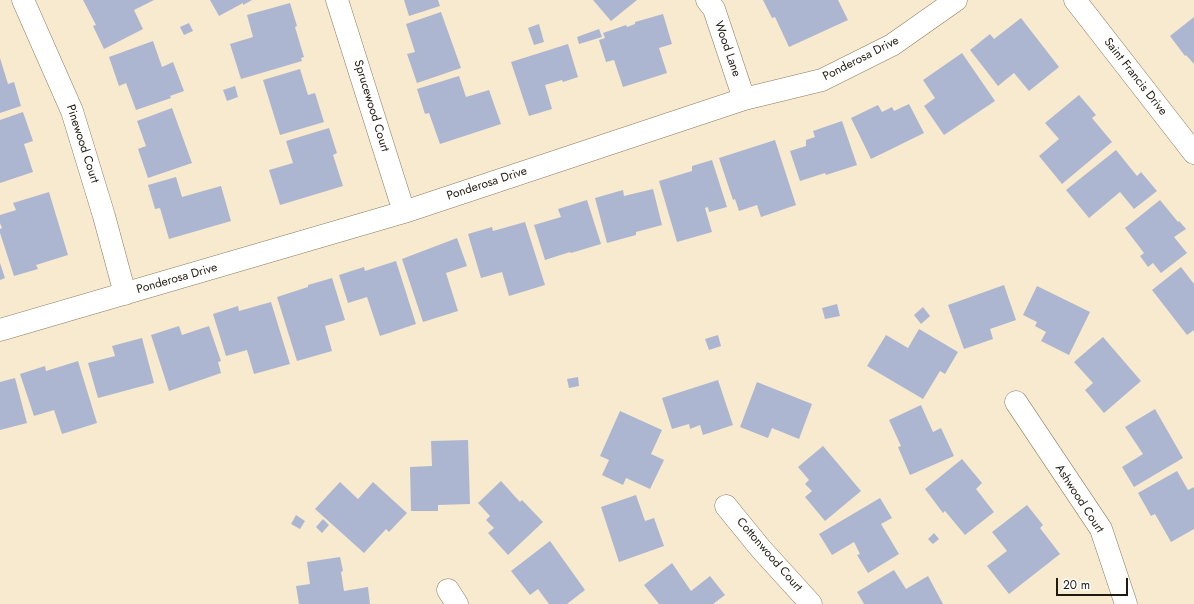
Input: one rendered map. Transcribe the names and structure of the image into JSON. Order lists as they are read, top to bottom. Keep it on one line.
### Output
{"streets":{"street":["Wood Lane","Ponderosa Drive","Saint Francis Drive","Sprucewood Court","Pinewood Court","Ashwood Court","Cottonwood Court"]},"crossings":[["Wood Lane","Ponderosa Drive"],["Ponderosa Drive","Sprucewood Court"],["Ponderosa Drive","Pinewood Court"]],"scale_bar":"20 m"}
